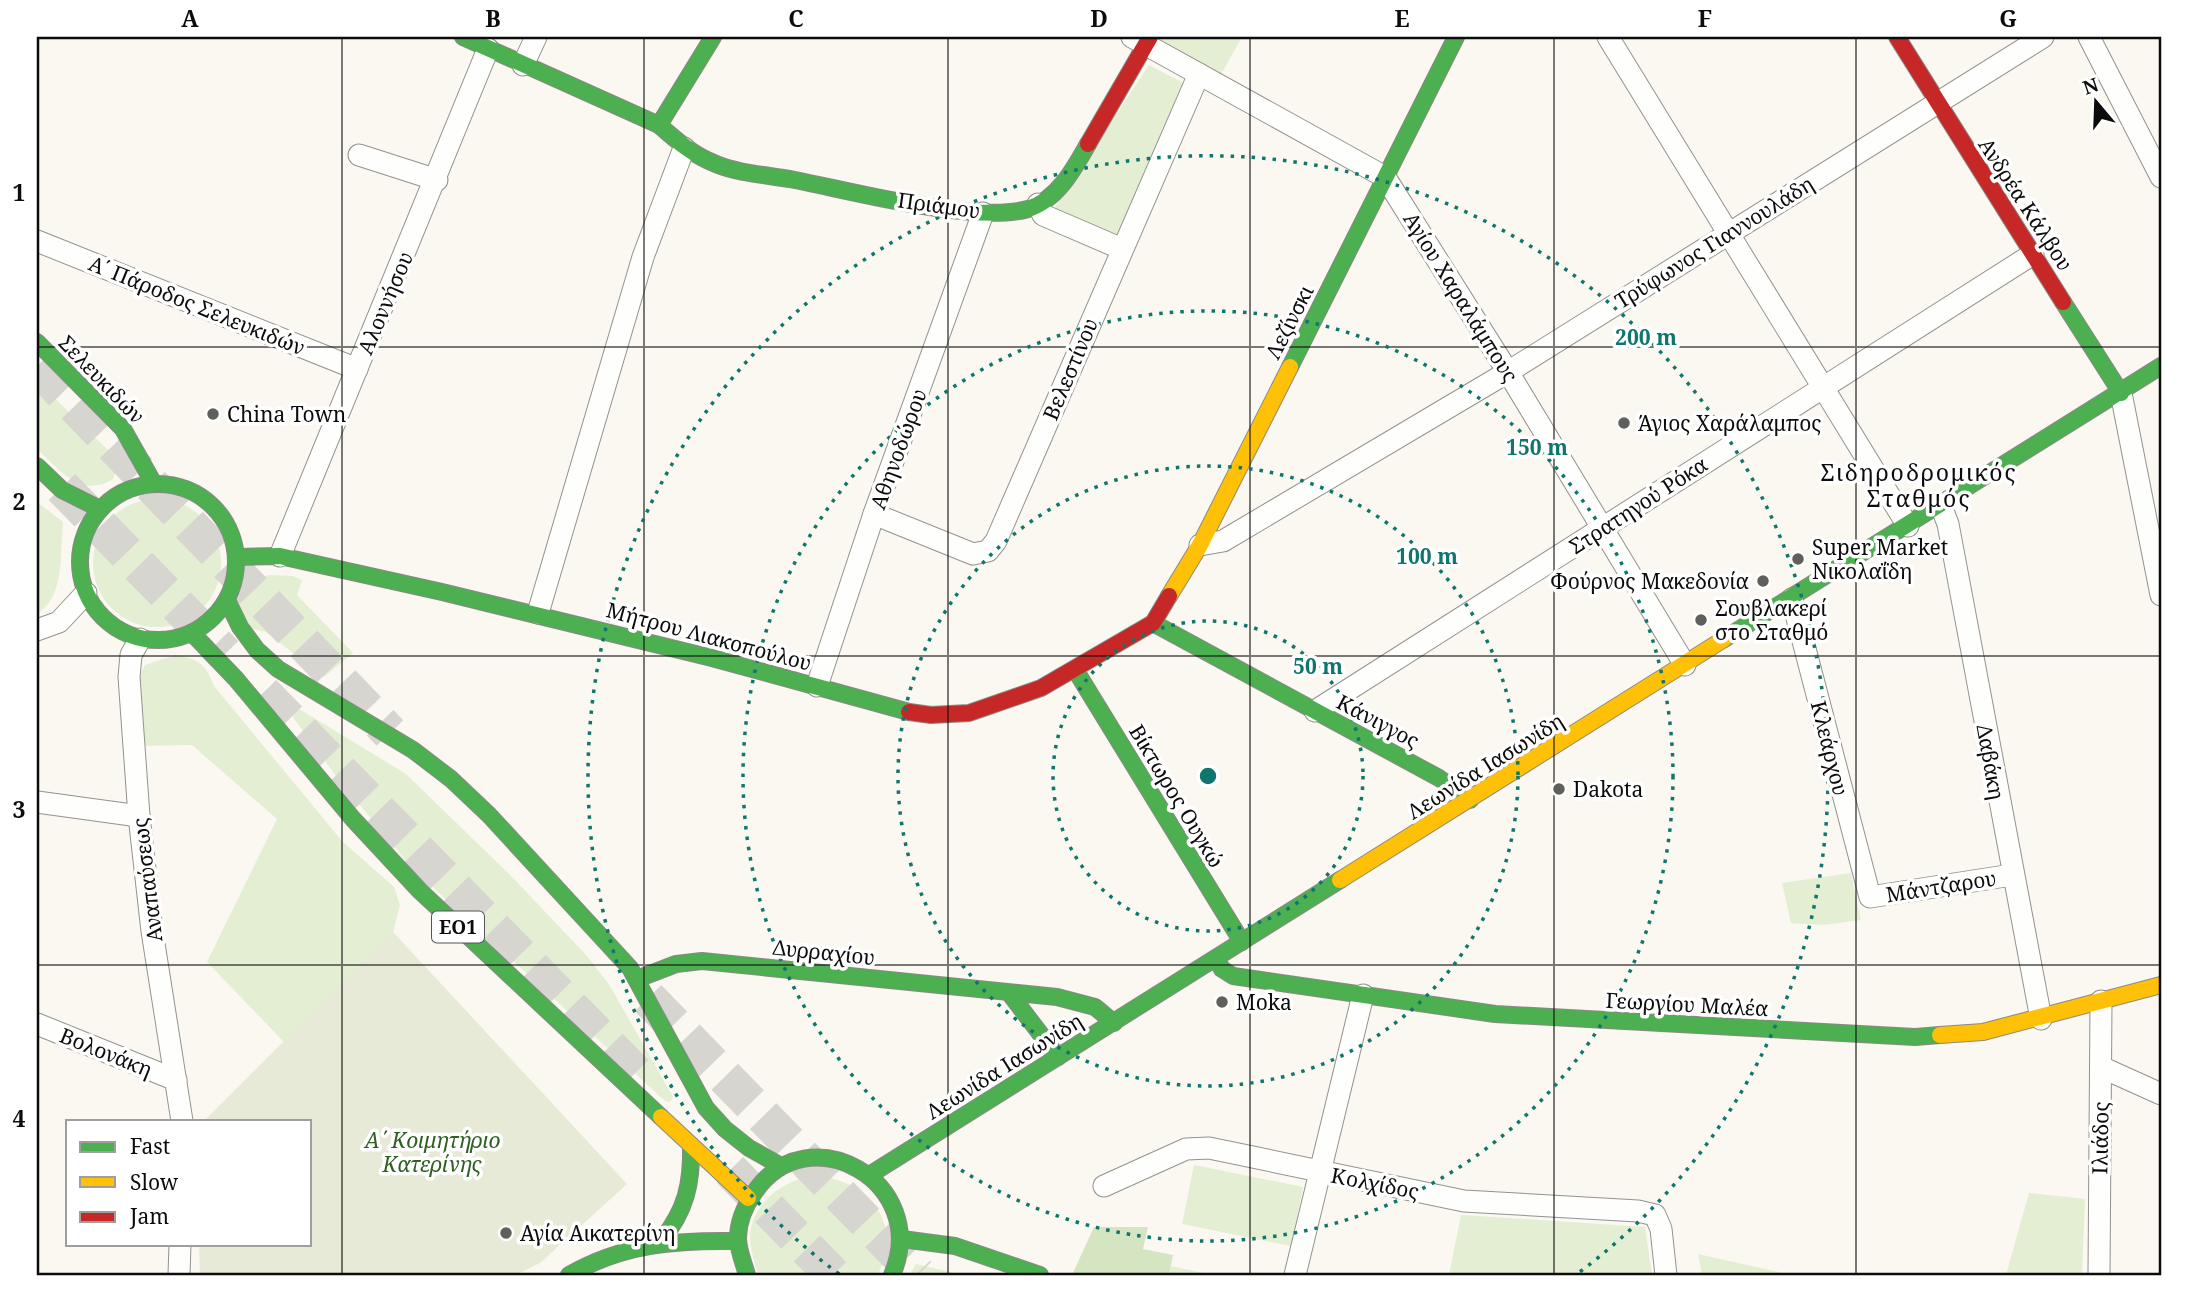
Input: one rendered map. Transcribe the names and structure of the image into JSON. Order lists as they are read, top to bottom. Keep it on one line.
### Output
{"streets":{"street":["Ανδρέα Κάλβου","Πριάμου","Τρύφωνος Γιαννουλάδη","Αγίου Χαραλάμπους","Αλοννήσου","Α΄ Πάροδος Σελευκιδών","Λεζίνσκι","Βελεστίνου","Σελευκιδών","Αθηνοδώρου","Στρατηγού Ρόκα","Μήτρου Λιακοπούλου","Κάνιγγος","Κλεάρχου","Δαβάκη","Λεωνίδα Ιασωνίδη","Βίκτωρος Ουγκώ","Αναπαύσεως","Μάντζαρου","ΕΟ1","Δυρραχίου","Γεωργίου Μαλέα","Βολονάκη","Ιλιάδος","Κολχίδος"]},"crossings":[["Ανδρέα Κάλβου","Τρύφωνος Γιαννουλάδη"],["Ανδρέα Κάλβου","Στρατηγού Ρόκα"],["Ανδρέα Κάλβου","Λεωνίδα Ιασωνίδη"],["Πριάμου","Αγίου Χαραλάμπους"],["Πριάμου","Αλοννήσου"],["Πριάμου","Αθηνοδώρου"],["Τρύφωνος Γιαννουλάδη","Αγίου Χαραλάμπους"],["Τρύφωνος Γιαννουλάδη","Λεζίνσκι"],["Αγίου Χαραλάμπους","Λεζίνσκι"],["Αγίου Χαραλάμπους","Βελεστίνου"],["Αγίου Χαραλάμπους","Στρατηγού Ρόκα"],["Αγίου Χαραλάμπους","Λεωνίδα Ιασωνίδη"],["Αλοννήσου","Α΄ Πάροδος Σελευκιδών"],["Αλοννήσου","Μήτρου Λιακοπούλου"],["Λεζίνσκι","Μήτρου Λιακοπούλου"],["Λεζίνσκι","Κάνιγγος"],["Βελεστίνου","Αθηνοδώρου"],["Σελευκιδών","Μήτρου Λιακοπούλου"],["Σελευκιδών","Αναπαύσεως"],["Σελευκιδών","ΕΟ1"],["Αθηνοδώρου","Μήτρου Λιακοπούλου"],["Στρατηγού Ρόκα","Κάνιγγος"],["Μήτρου Λιακοπούλου","Κάνιγγος"],["Μήτρου Λιακοπούλου","Βίκτωρος Ουγκώ"],["Μήτρου Λιακοπούλου","Αναπαύσεως"],["Μήτρου Λιακοπούλου","ΕΟ1"],["Κάνιγγος","Λεωνίδα Ιασωνίδη"],["Κλεάρχου","Λεωνίδα Ιασωνίδη"],["Κλεάρχου","Μάντζαρου"],["Δαβάκη","Λεωνίδα Ιασωνίδη"],["Δαβάκη","Μάντζαρου"],["Δαβάκη","Γεωργίου Μαλέα"],["Λεωνίδα Ιασωνίδη","Βίκτωρος Ουγκώ"],["Λεωνίδα Ιασωνίδη","Δυρραχίου"],["Λεωνίδα Ιασωνίδη","Γεωργίου Μαλέα"],["Αναπαύσεως","ΕΟ1"],["Αναπαύσεως","Βολονάκη"],["Γεωργίου Μαλέα","Ιλιάδος"]],"districts":["Σιδηροδρομικός Σταθμός"],"parks":["Α΄ Κοιμητήριο Κατερίνης"],"places":["China Town","Άγιος Χαράλαμπος","Super Market Νικολαΐδη","Φούρνος Μακεδονία","Σουβλακερί στο Σταθμό","Dakota","Moka","Αγία Αικατερίνη"],"legend":["Fast","Slow","Jam"],"north":"top","grid":{"columns":["A","B","C","D","E","F","G"],"rows":["1","2","3","4"]},"rings":["200 m","150 m","100 m","50 m"]}
